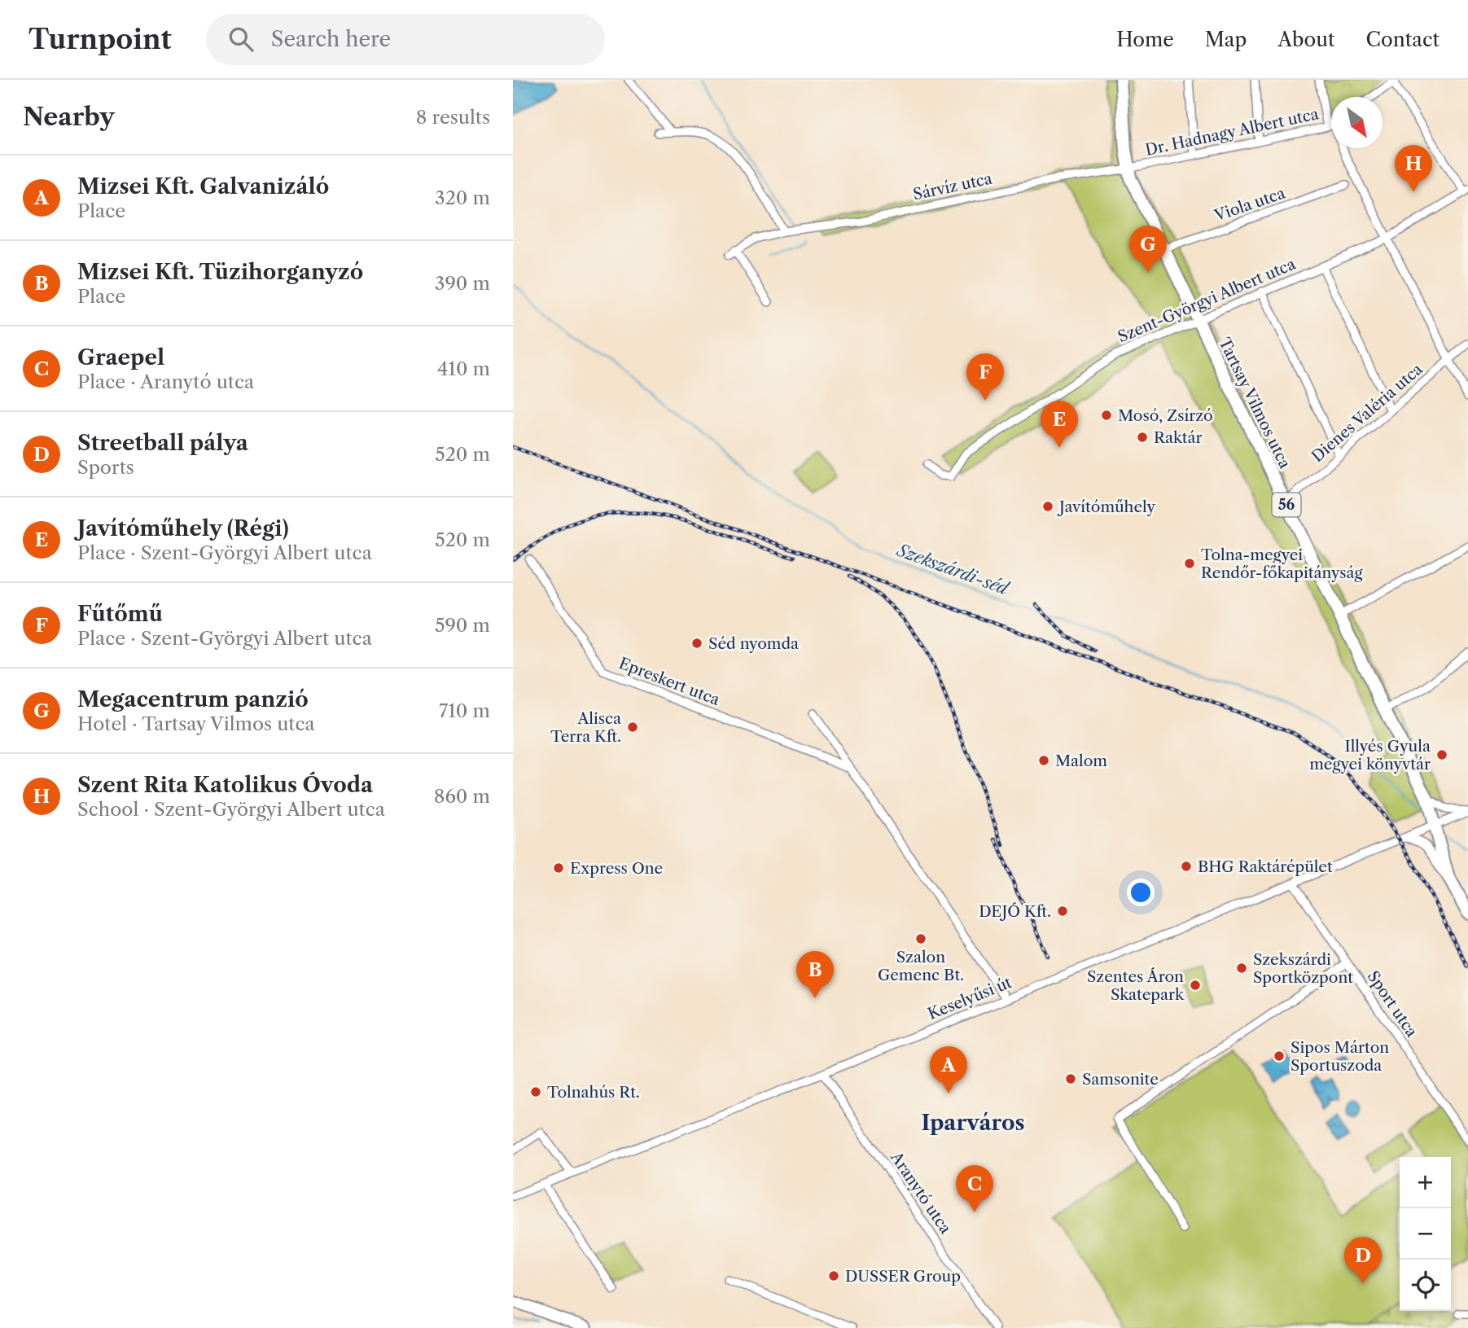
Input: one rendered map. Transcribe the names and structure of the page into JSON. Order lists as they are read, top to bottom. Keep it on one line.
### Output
{"streets":{"main road":["Tartsay Vilmos utca","56"],"street":["Dr. Hadnagy Albert utca","Sárvíz utca","Viola utca","Szent-Györgyi Albert utca","Dienes Valéria utca","Epreskert utca","Keselyűsi út","Sport utca","Aranytó utca"]},"crossings":[["Dr. Hadnagy Albert utca","Sárvíz utca"],["Dr. Hadnagy Albert utca","Tartsay Vilmos utca"],["Sárvíz utca","Tartsay Vilmos utca"],["Viola utca","Tartsay Vilmos utca"],["Szent-Györgyi Albert utca","Tartsay Vilmos utca"],["Tartsay Vilmos utca","Dienes Valéria utca"],["Tartsay Vilmos utca","56"],["Tartsay Vilmos utca","Keselyűsi út"],["56","Keselyűsi út"],["Keselyűsi út","Sport utca"],["Keselyűsi út","Aranytó utca"]],"districts":["Iparváros"],"water":["Szekszárdi-séd"],"places":["Mosó, Zsírzó","Raktár","Javítóműhely","Tolna-megyei Rendőr-főkapitányság","Séd nyomda","Alisca Terra Kft.","Illyés Gyula megyei könyvtár","Malom","BHG Raktárépület","Express One","DEJÓ Kft.","Szalon Gemenc Bt.","Szekszárdi Sportközpont","Szentes Áron Skatepark","Sipos Márton Sportuszoda","Samsonite","Tolnahús Rt.","DUSSER Group"],"north":"bottom right","page":{"header":"Turnpoint","search":"Search here","nav":["Home","Map","About","Contact"],"heading":["Nearby","8 results"],"pins":["H","G","F","E","B","A","C","D"],"list":[{"mark":"A","name":"Mizsei Kft. Galvanizáló","note":"Place","value":"320 m"},{"mark":"B","name":"Mizsei Kft. Tüzihorganyzó","note":"Place","value":"390 m"},{"mark":"C","name":"Graepel","note":"Place · Aranytó utca","value":"410 m"},{"mark":"D","name":"Streetball pálya","note":"Sports","value":"520 m"},{"mark":"E","name":"Javítóműhely (Régi)","note":"Place · Szent-Györgyi Albert utca","value":"520 m"},{"mark":"F","name":"Fűtőmű","note":"Place · Szent-Györgyi Albert utca","value":"590 m"},{"mark":"G","name":"Megacentrum panzió","note":"Hotel · Tartsay Vilmos utca","value":"710 m"},{"mark":"H","name":"Szent Rita Katolikus Óvoda","note":"School · Szent-Györgyi Albert utca","value":"860 m"}],"map_buttons":["+","−"]}}
